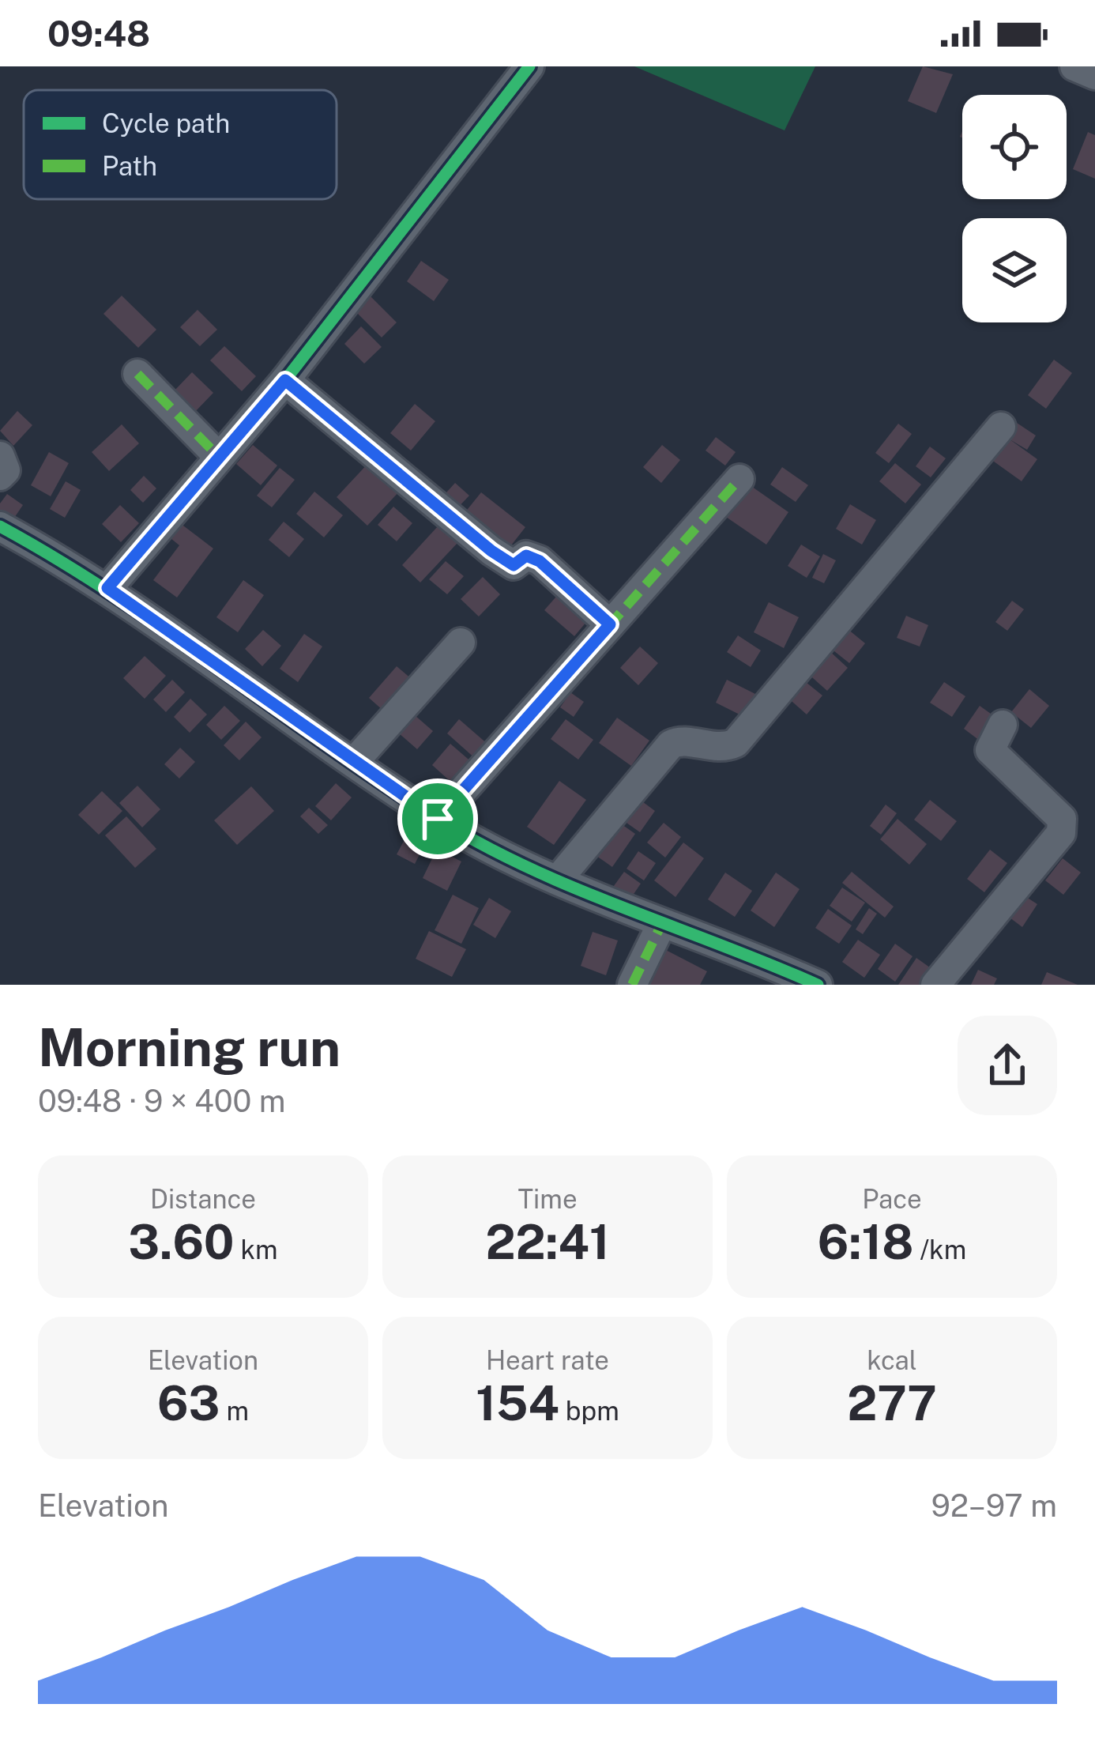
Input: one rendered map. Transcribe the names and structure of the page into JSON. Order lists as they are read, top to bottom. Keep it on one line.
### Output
{"legend":["Cycle path","Path"],"page":{"status":"09:48","heading":["Morning run","09:48 · 9 × 400 m"],"stats":[["Distance","3.60 km"],["Time","22:41"],["Pace","6:18 /km"],["Elevation","63 m"],["Heart rate","154 bpm"],["kcal","277"]],"chart":["Elevation","92–97 m"]}}
